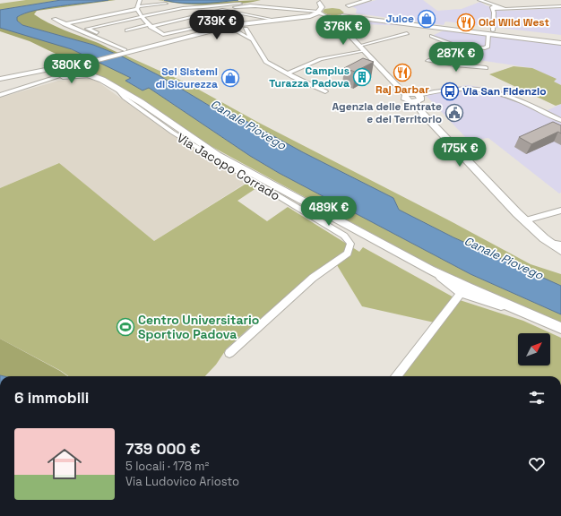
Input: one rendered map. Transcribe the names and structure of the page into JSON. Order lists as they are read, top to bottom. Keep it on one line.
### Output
{"streets":{"main road":["Via Jacopo Corrado"]},"water":["Canale Piovego"],"places":{"shop":["Juice","Sei Sistemi di Sicurezza"],"restaurant":["Old Wild West","Raj Darbar"],"building":["Camplus Turazza Padova"],"bus stop":["Via San Fidenzio"],"public building":["Agenzia delle Entrate e del Territorio"],"sports":["Centro Universitario Sportivo Padova"]},"north":"top right","page":{"price":["739K €","376K €","287K €","380K €","175K €","489K €"],"heading":"6 immobili","list":[{"name":"739 000 €","note":"5 locali · 178 m² · Via Ludovico Ariosto"}]}}
